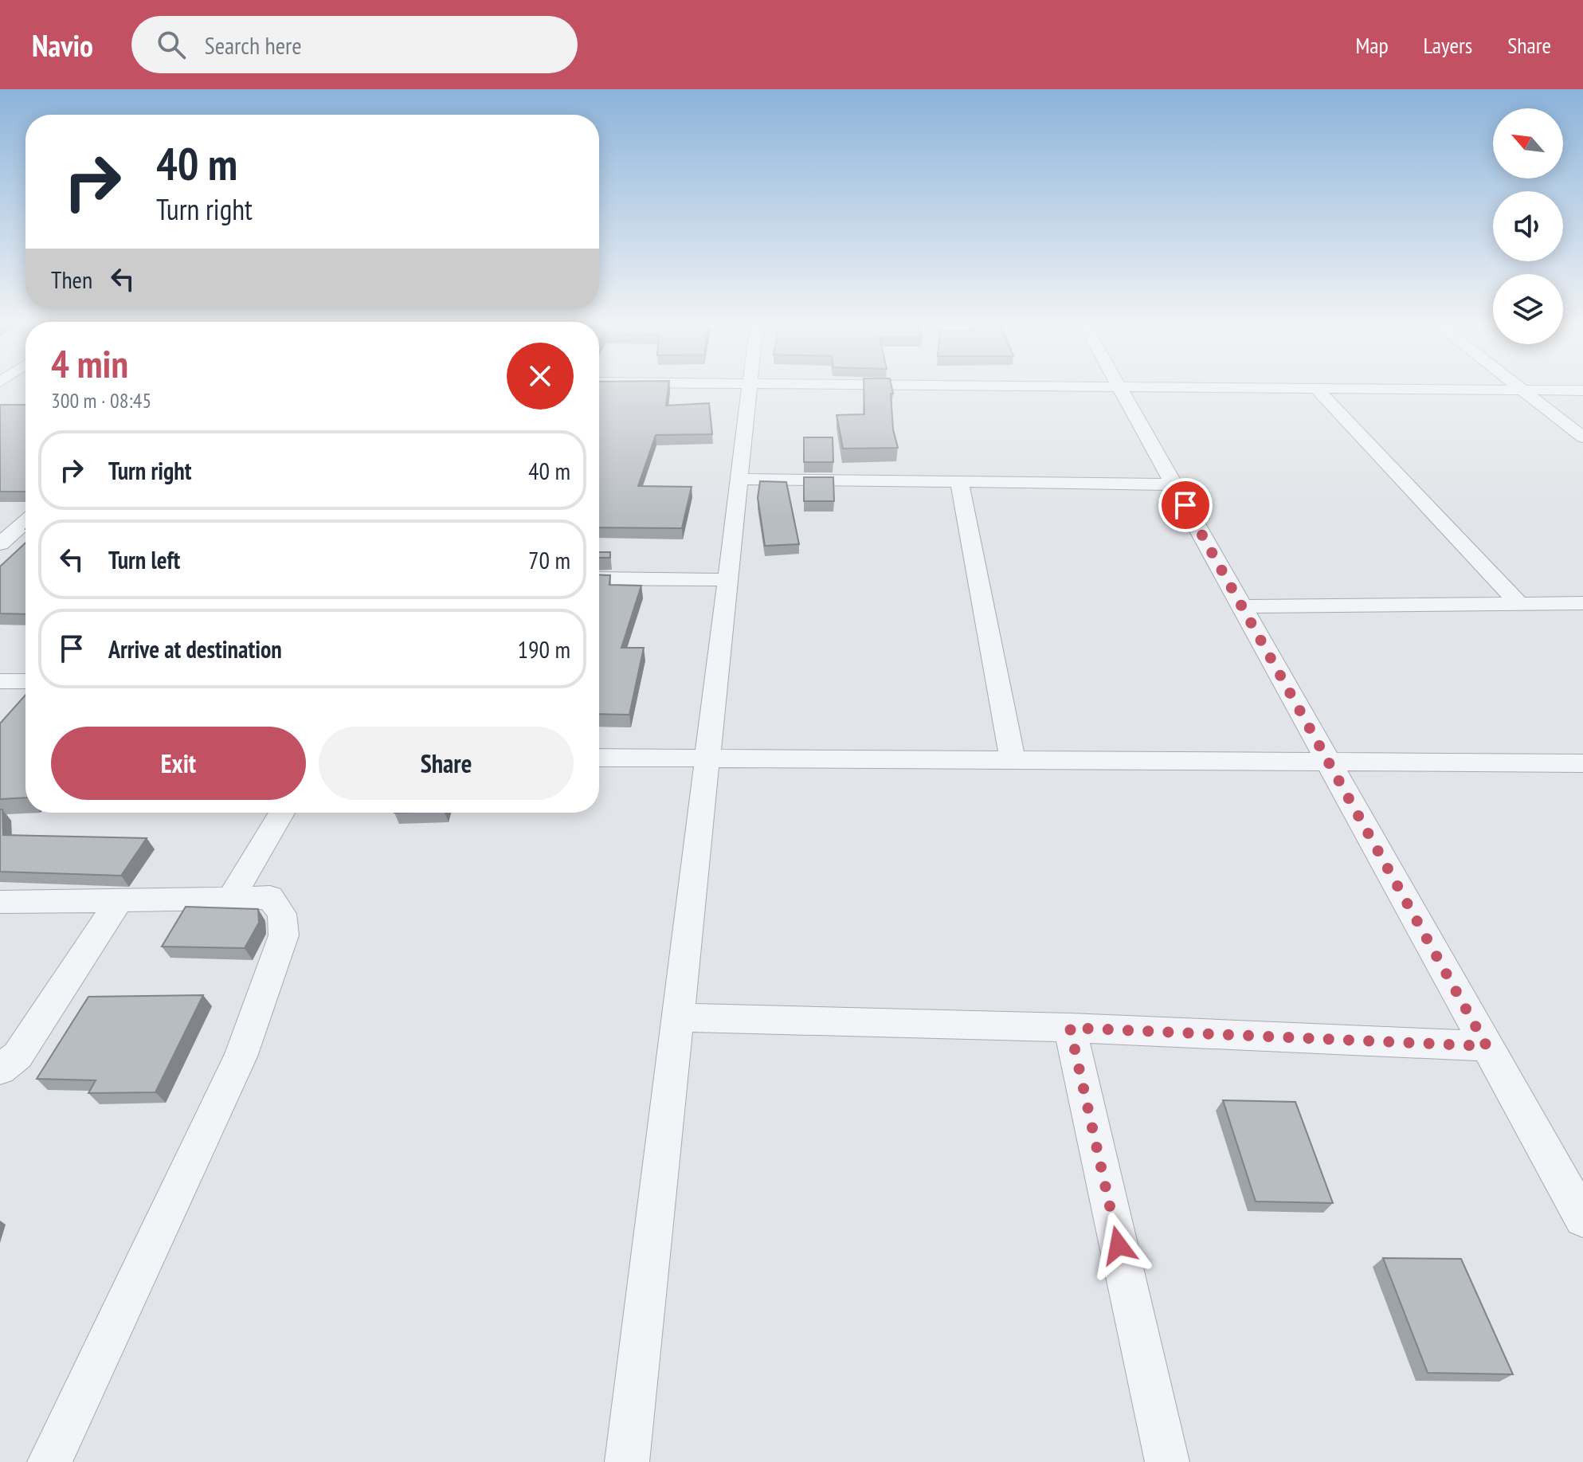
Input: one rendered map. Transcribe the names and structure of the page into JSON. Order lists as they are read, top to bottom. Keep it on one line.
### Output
{"north":"top left","page":{"header":"Navio","search":"Search here","nav":["Map","Layers","Share"],"turn":["40 m","Turn right"],"then":"Then","heading":["4 min","300 m · 08:45"],"list":[{"name":"Turn right","value":"40 m"},{"name":"Turn left","value":"70 m"},{"name":"Arrive at destination","value":"190 m"}],"buttons":["Exit","Share"]}}
